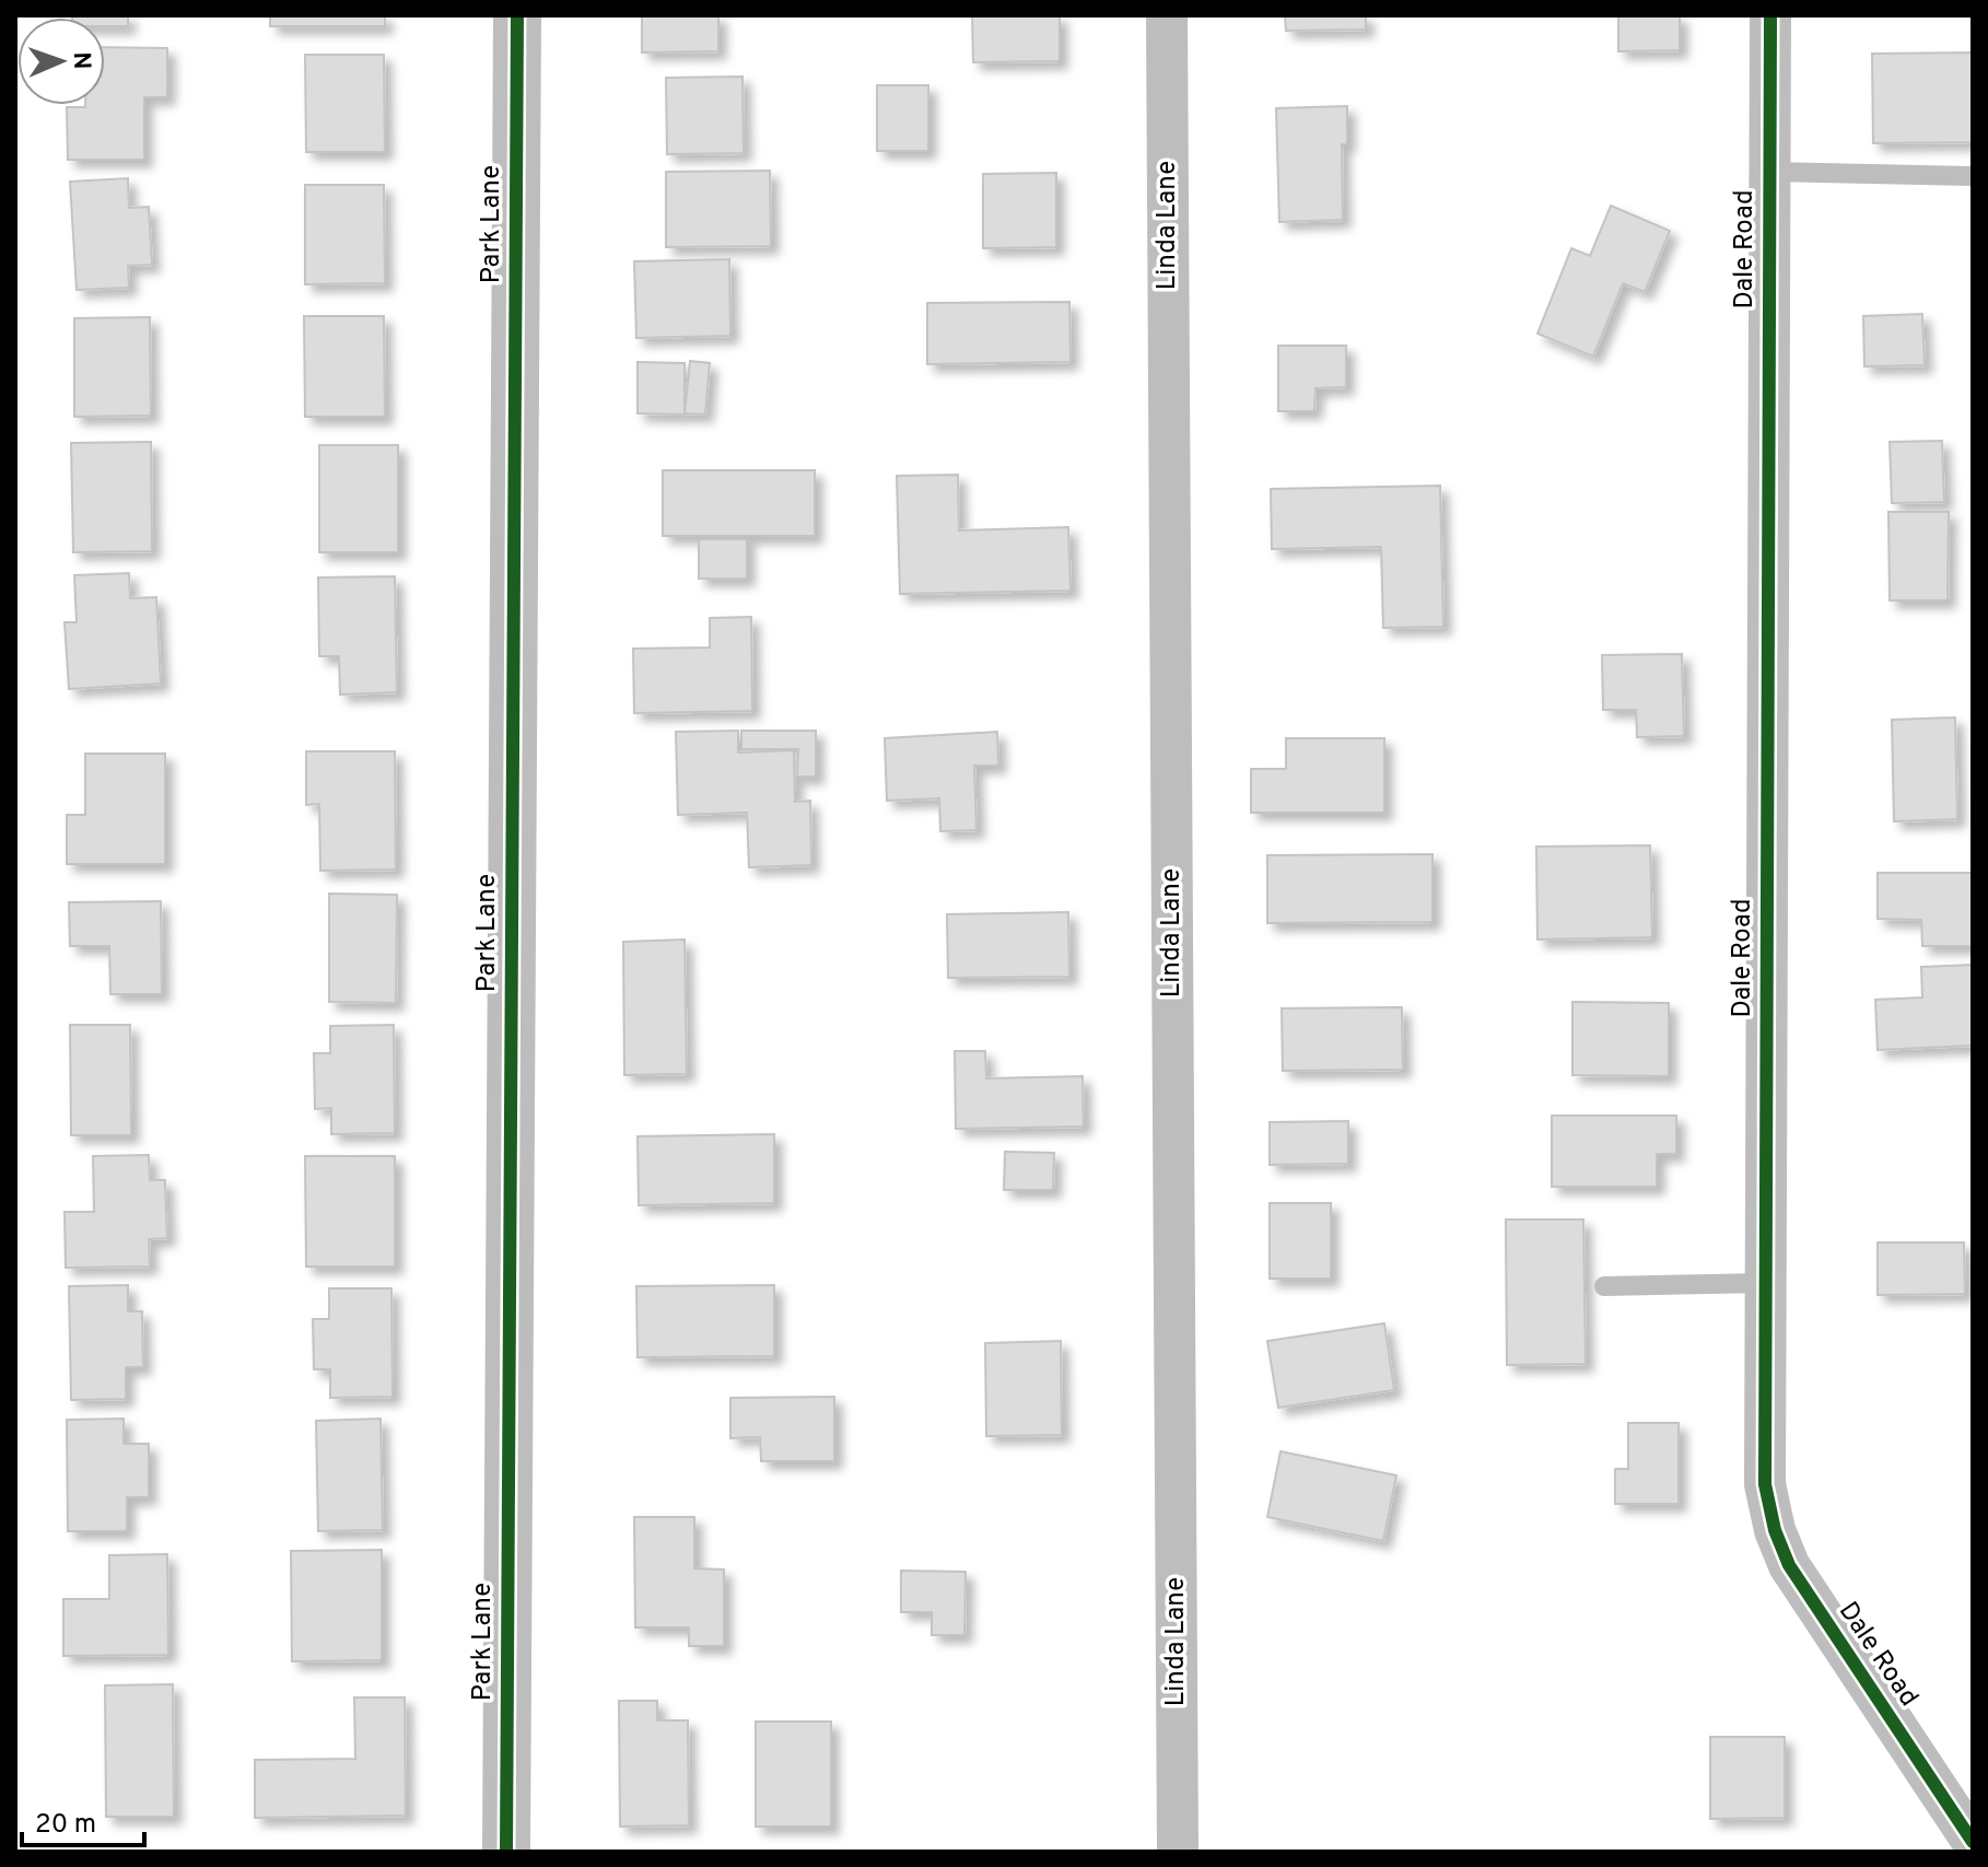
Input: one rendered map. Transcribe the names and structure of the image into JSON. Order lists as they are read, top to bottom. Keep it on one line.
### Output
{"streets":{"street":["Park Lane","Linda Lane","Dale Road"]},"scale_bar":"20 m","north":"right"}
